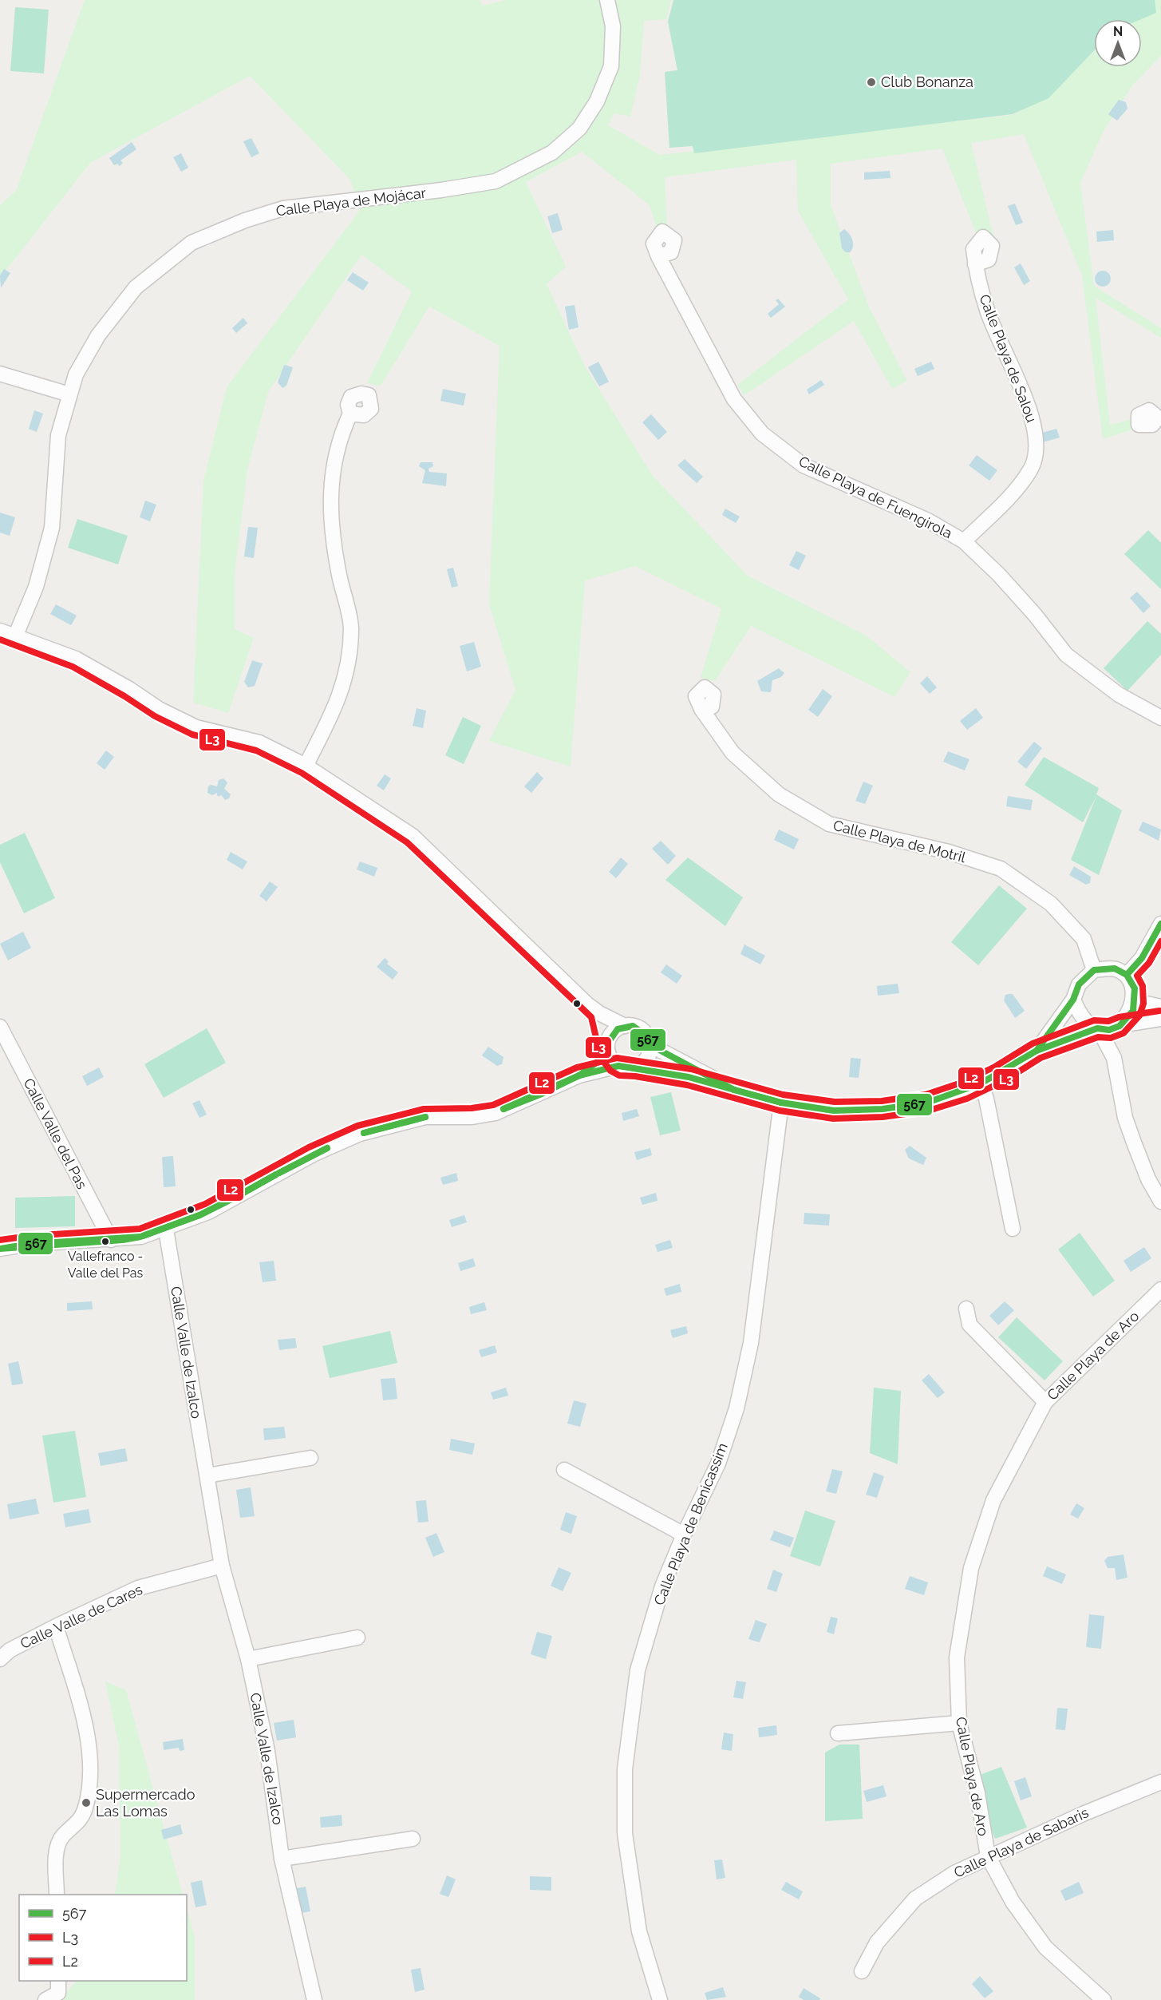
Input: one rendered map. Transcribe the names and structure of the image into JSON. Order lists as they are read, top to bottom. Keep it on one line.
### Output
{"streets":{"street":["Calle Playa de Mojácar","Calle Playa de Salou","Calle Playa de Fuengirola","Calle Playa de Motril","Calle Valle del Pas","Calle Valle de Izalco","Calle Playa de Aro","Calle Playa de Benicassim","Calle Valle de Cares","Calle Playa de Sabaris"]},"crossings":[["Calle Playa de Salou","Calle Playa de Fuengirola"],["Calle Valle de Izalco","Calle Valle de Cares"],["Calle Playa de Aro","Calle Playa de Sabaris"]],"places":["Club Bonanza","Vallefranco - Valle del Pas","Supermercado Las Lomas"],"lines":["transit line L3","transit line 567","transit line L2"],"legend":["567","L3","L2"],"north":"top"}
